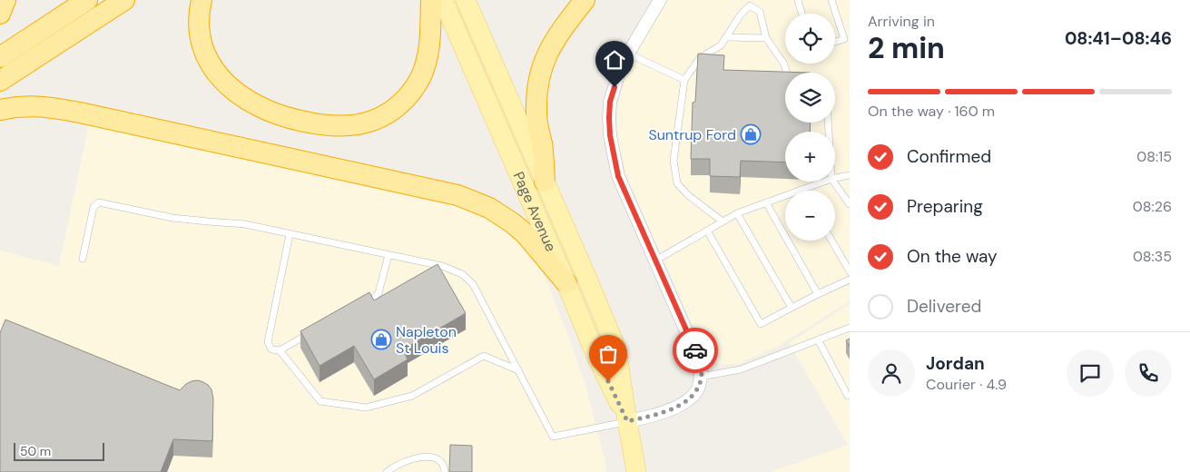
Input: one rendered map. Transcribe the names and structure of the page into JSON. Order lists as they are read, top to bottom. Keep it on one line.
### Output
{"streets":{"main road":["Page Avenue"]},"places":{"shop":["Suntrup Ford","Napleton St Louis"]},"scale_bar":"50 m","page":{"heading":["2 min","Arriving in","08:41–08:46"],"panel":["Jordan","Courier · 4.9"],"map_buttons":["+","−"],"bar":"On the way · 160 m","list":[["Confirmed","08:15"],["Preparing","08:26"],["On the way","08:35"],"Delivered"],"scale":"50 m"}}
